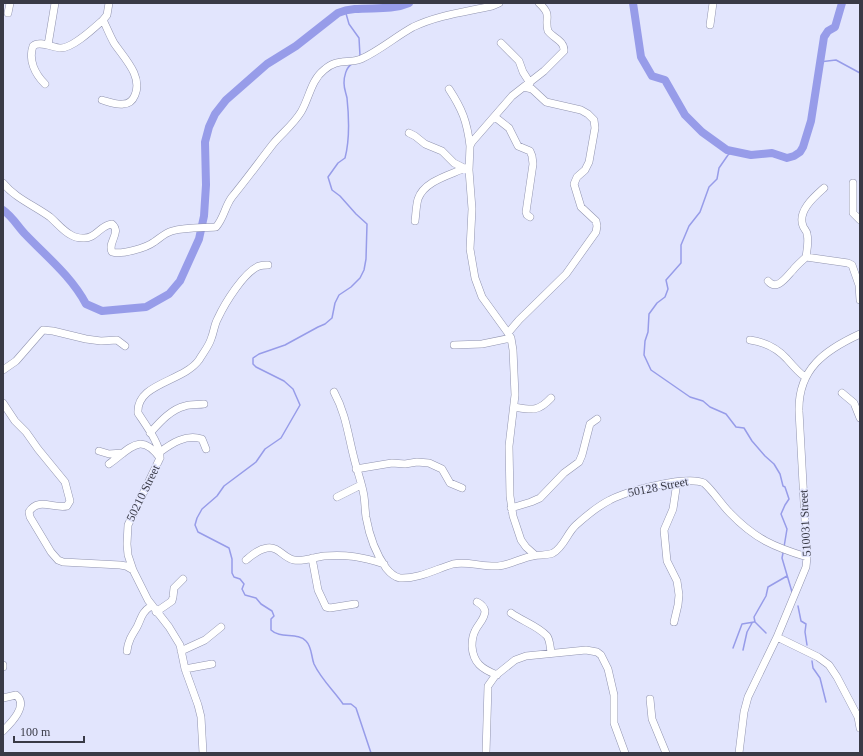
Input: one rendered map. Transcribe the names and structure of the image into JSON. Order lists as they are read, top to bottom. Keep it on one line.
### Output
{"streets":{"street":["50128 Street","50210 Street","510031 Street"]},"crossings":[["50128 Street","510031 Street"]],"scale_bar":"100 m"}
